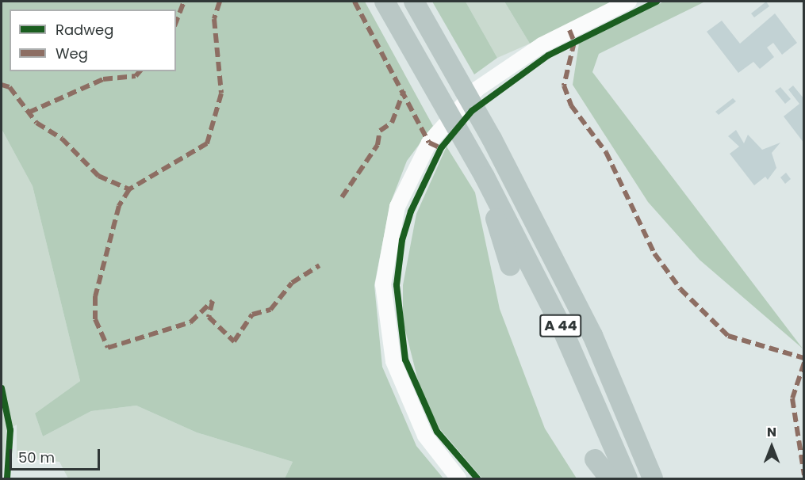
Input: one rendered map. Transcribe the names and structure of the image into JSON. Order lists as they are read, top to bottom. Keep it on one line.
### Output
{"streets":{"highway":["A 44"]},"legend":["Radweg","Weg"],"scale_bar":"50 m","north":"top"}
